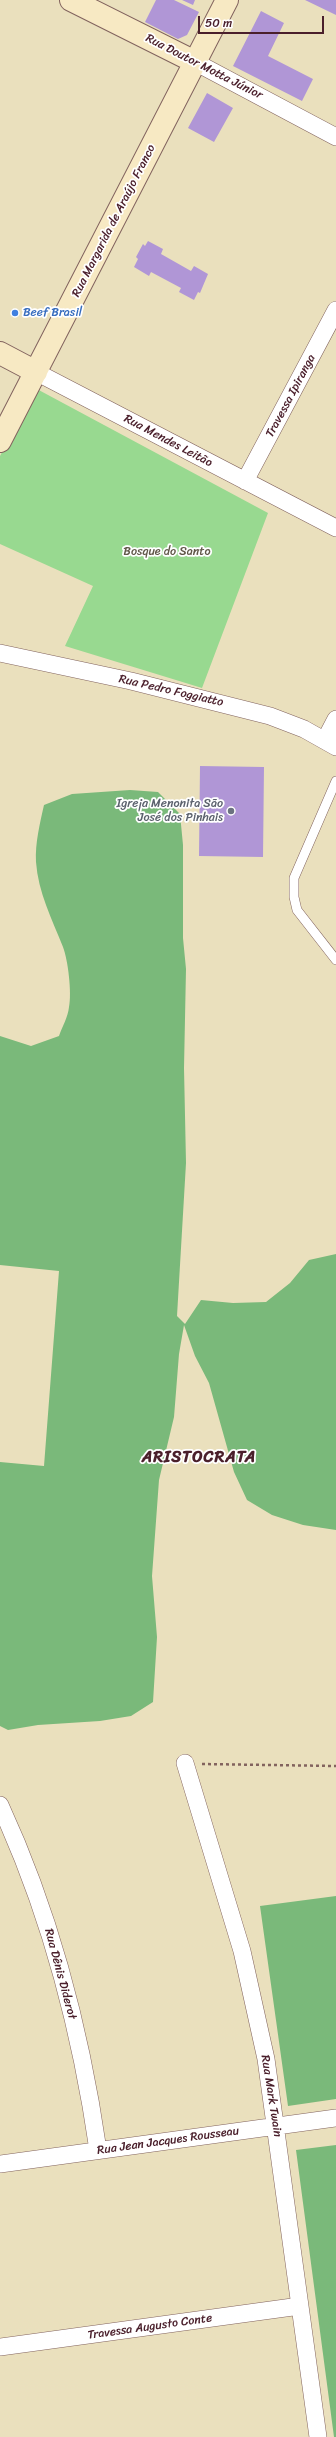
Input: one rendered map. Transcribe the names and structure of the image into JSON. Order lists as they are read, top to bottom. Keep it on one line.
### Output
{"streets":{"main road":["Rua Doutor Motta Júnior","Rua Margarida de Araújo Franco","Rua Mendes Leitão"],"street":["Travessa Ipiranga","Rua Pedro Foggiatto","Rua Dênis Diderot","Rua Mark Twain","Rua Jean Jacques Rousseau","Travessa Augusto Conte"]},"crossings":[["Rua Doutor Motta Júnior","Rua Margarida de Araújo Franco"],["Rua Margarida de Araújo Franco","Rua Mendes Leitão"],["Travessa Ipiranga","Rua Mendes Leitão"],["Rua Dênis Diderot","Rua Jean Jacques Rousseau"],["Rua Mark Twain","Rua Jean Jacques Rousseau"],["Rua Mark Twain","Travessa Augusto Conte"]],"districts":["ARISTOCRATA"],"parks":["Bosque do Santo"],"places":["Beef Brasil","Igreja Menonita São José dos Pinhais"],"scale_bar":"50 m"}
